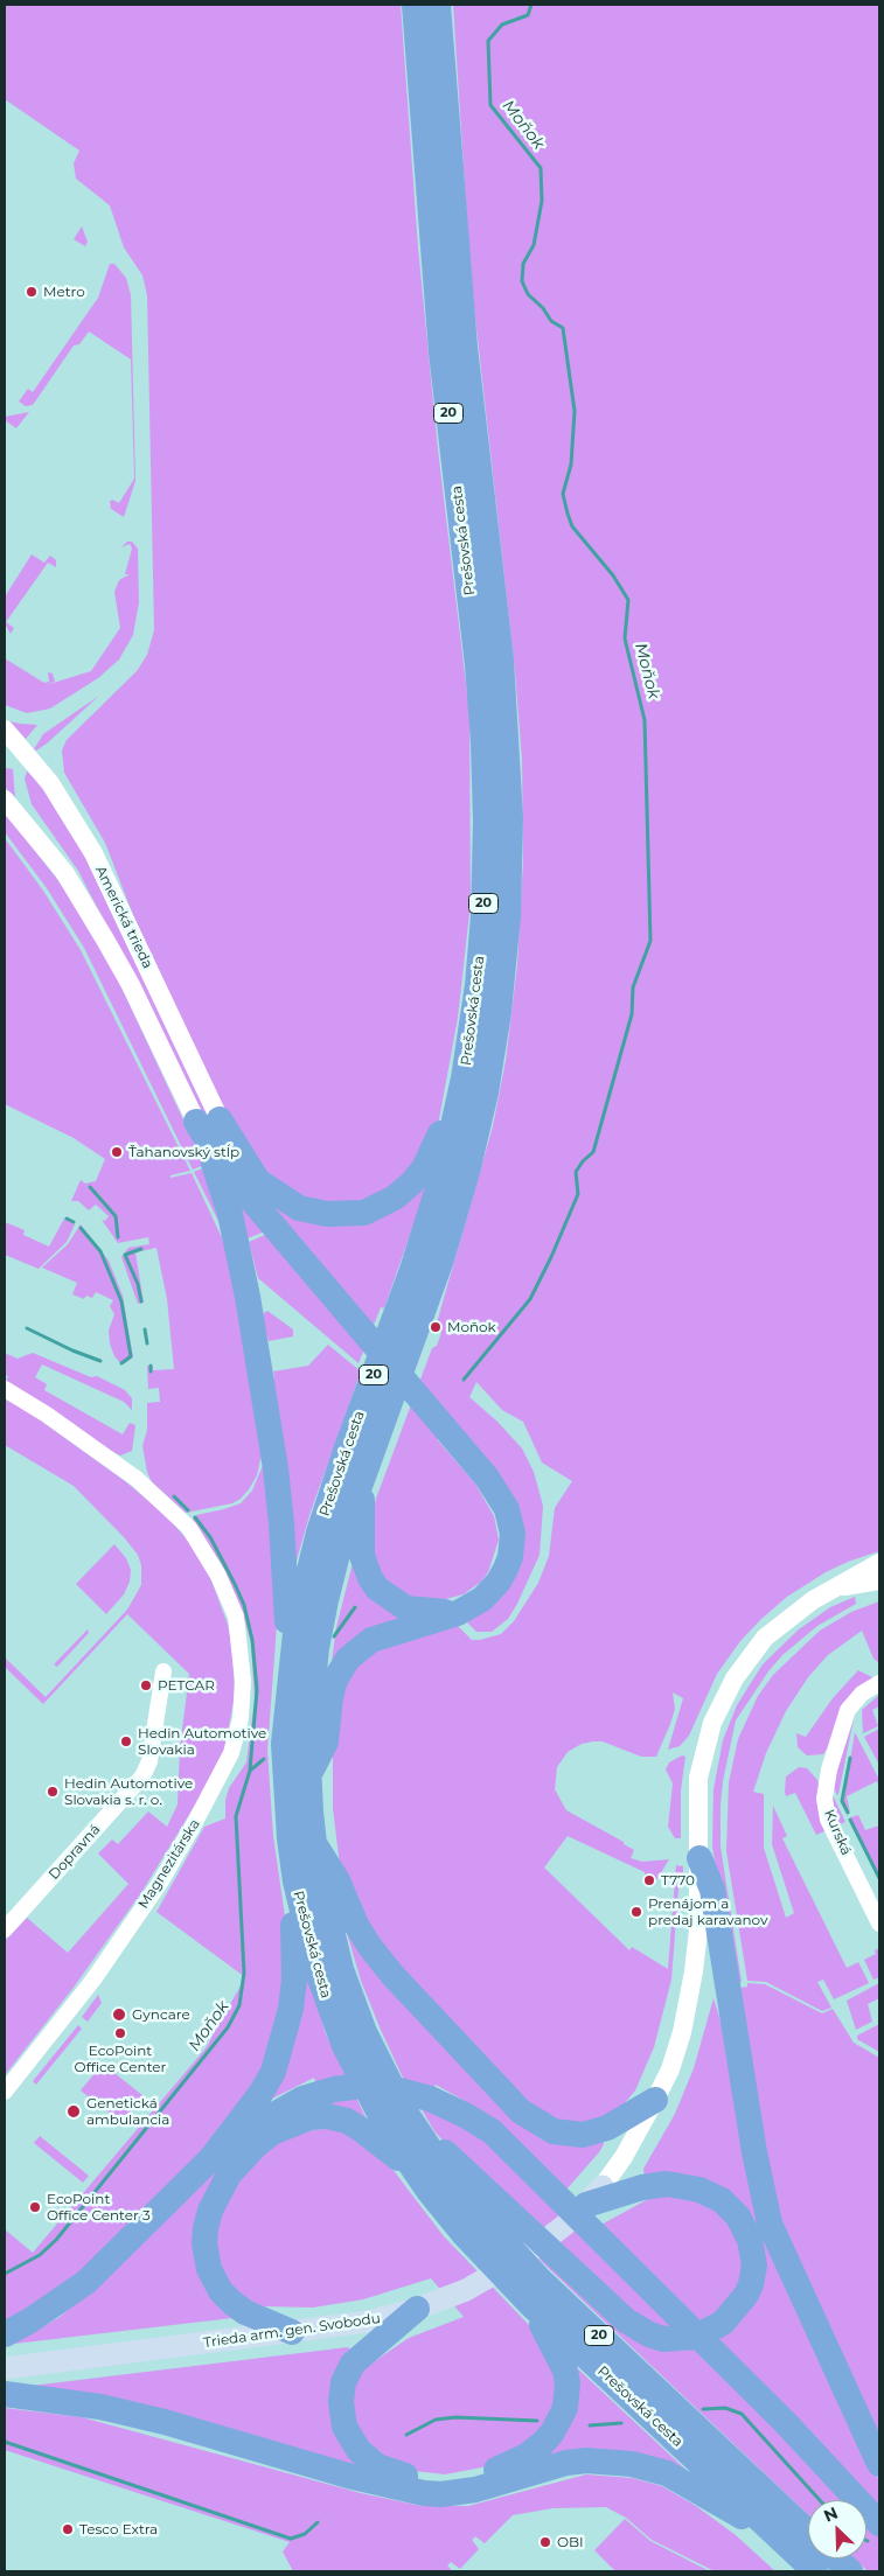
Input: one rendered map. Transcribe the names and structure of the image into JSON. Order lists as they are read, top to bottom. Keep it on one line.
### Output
{"streets":{"highway":["20","Prešovská cesta"],"main road":["Trieda arm. gen. Svobodu"],"street":["Americká trieda","Kurská","Dopravná","Magnezitárska"]},"crossings":[["20","Prešovská cesta"]],"water":["Moňok"],"places":["Metro","Ťahanovský stĺp","Moňok","PETCAR","Hedin Automotive Slovakia","Hedin Automotive Slovakia s. r. o.","T770","Prenájom a predaj karavanov","Gyncare","EcoPoint Office Center","Genetická ambulancia","EcoPoint Office Center 3","Tesco Extra","OBI"],"north":"top left"}
